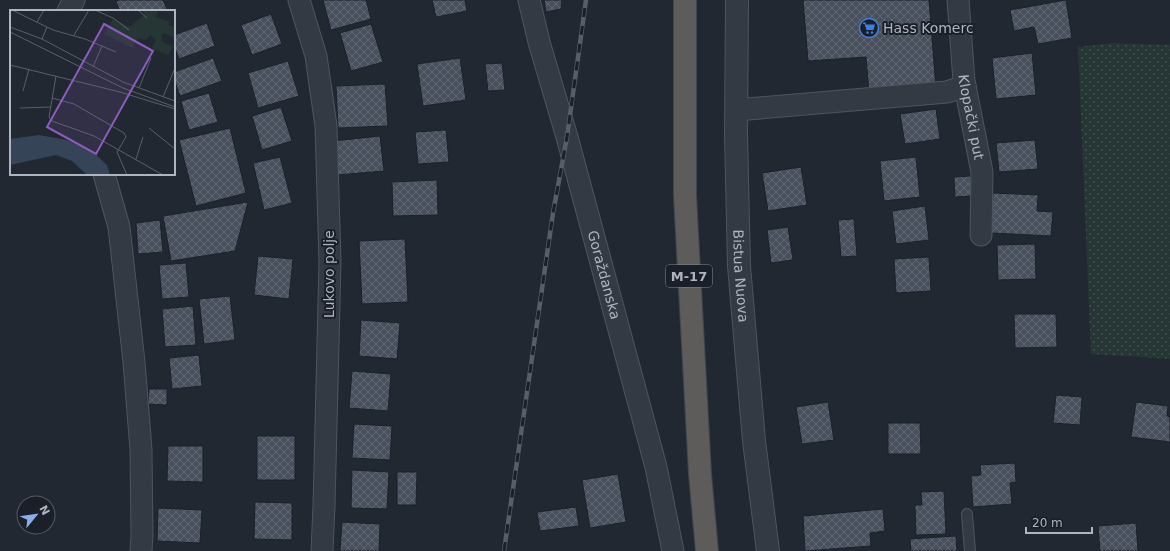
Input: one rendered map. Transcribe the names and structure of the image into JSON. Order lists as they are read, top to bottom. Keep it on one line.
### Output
{"streets":{"highway":["M-17"],"street":["Klopački put","Lukovo polje","Goraždanska","Bistua Nuova"]},"places":{"supermarket":["Hass Komerc"]},"scale_bar":"20 m","north":"top right"}
